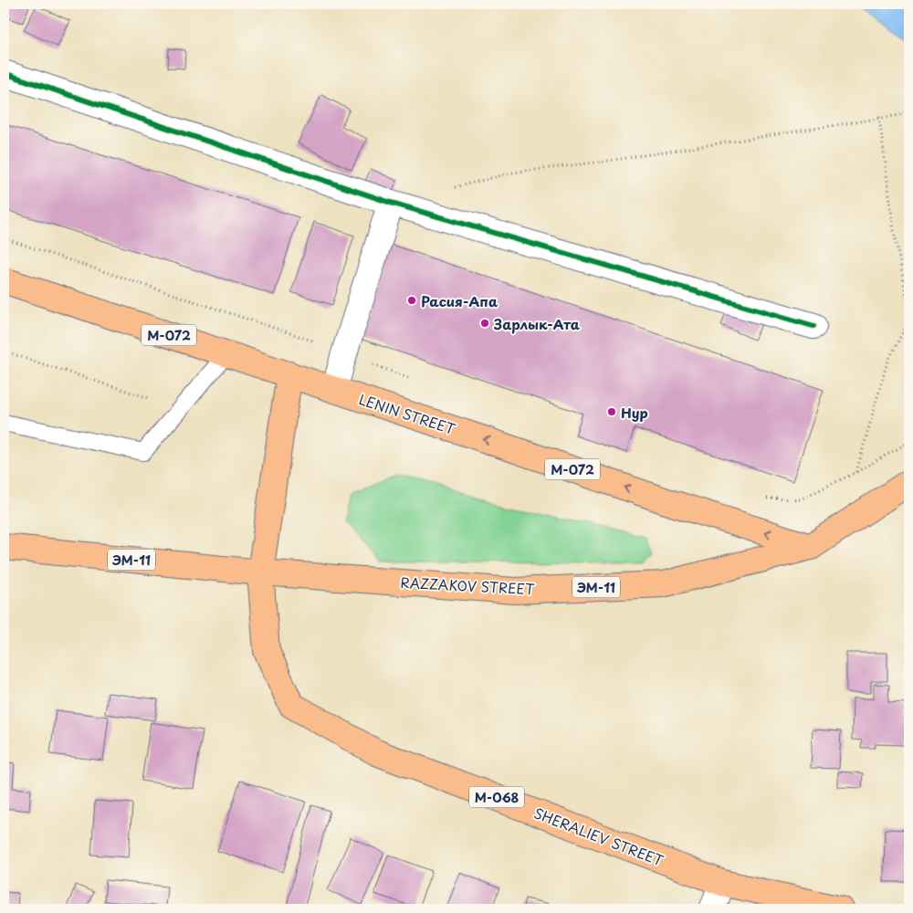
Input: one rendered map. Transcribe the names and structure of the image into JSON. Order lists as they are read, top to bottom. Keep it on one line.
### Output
{"streets":{"main road":["М-072","LENIN STREET","ЭМ-11","RAZZAKOV STREET","М-068","SHERALIEV STREET"]},"crossings":[["LENIN STREET","RAZZAKOV STREET"],["LENIN STREET","SHERALIEV STREET"],["RAZZAKOV STREET","SHERALIEV STREET"]],"one_way":["LENIN STREET"],"places":["Расия-Апа","Зарлык-Ата","Нур"]}
